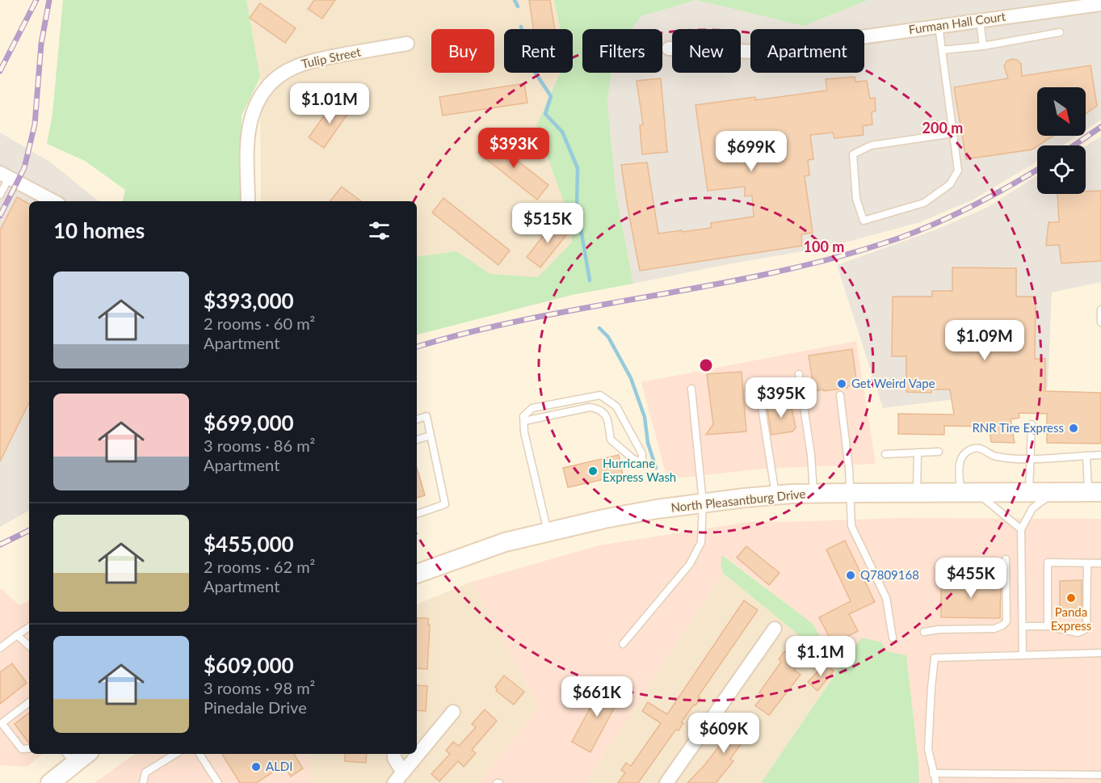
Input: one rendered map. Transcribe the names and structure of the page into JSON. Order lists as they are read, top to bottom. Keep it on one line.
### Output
{"streets":{"main road":["North Pleasantburg Drive"],"street":["Furman Hall Court","Tulip Street"]},"places":["Get Weird Vape","RNR Tire Express","Hurricane Express Wash","Q7809168","Panda Express","ALDI"],"north":"bottom right","page":{"chip":["Buy","Rent","Filters","New","Apartment"],"price":["$1.01M","$393K","$699K","$515K","$1.09M","$395K","$455K","$1.1M","$661K","$609K"],"heading":"10 homes","list":[{"name":"$393,000","note":"2 rooms · 60 m² · Apartment"},{"name":"$699,000","note":"3 rooms · 86 m² · Apartment"},{"name":"$455,000","note":"2 rooms · 62 m² · Apartment"},{"name":"$609,000","note":"3 rooms · 98 m² · Pinedale Drive"}]},"rings":["200 m","100 m"]}
